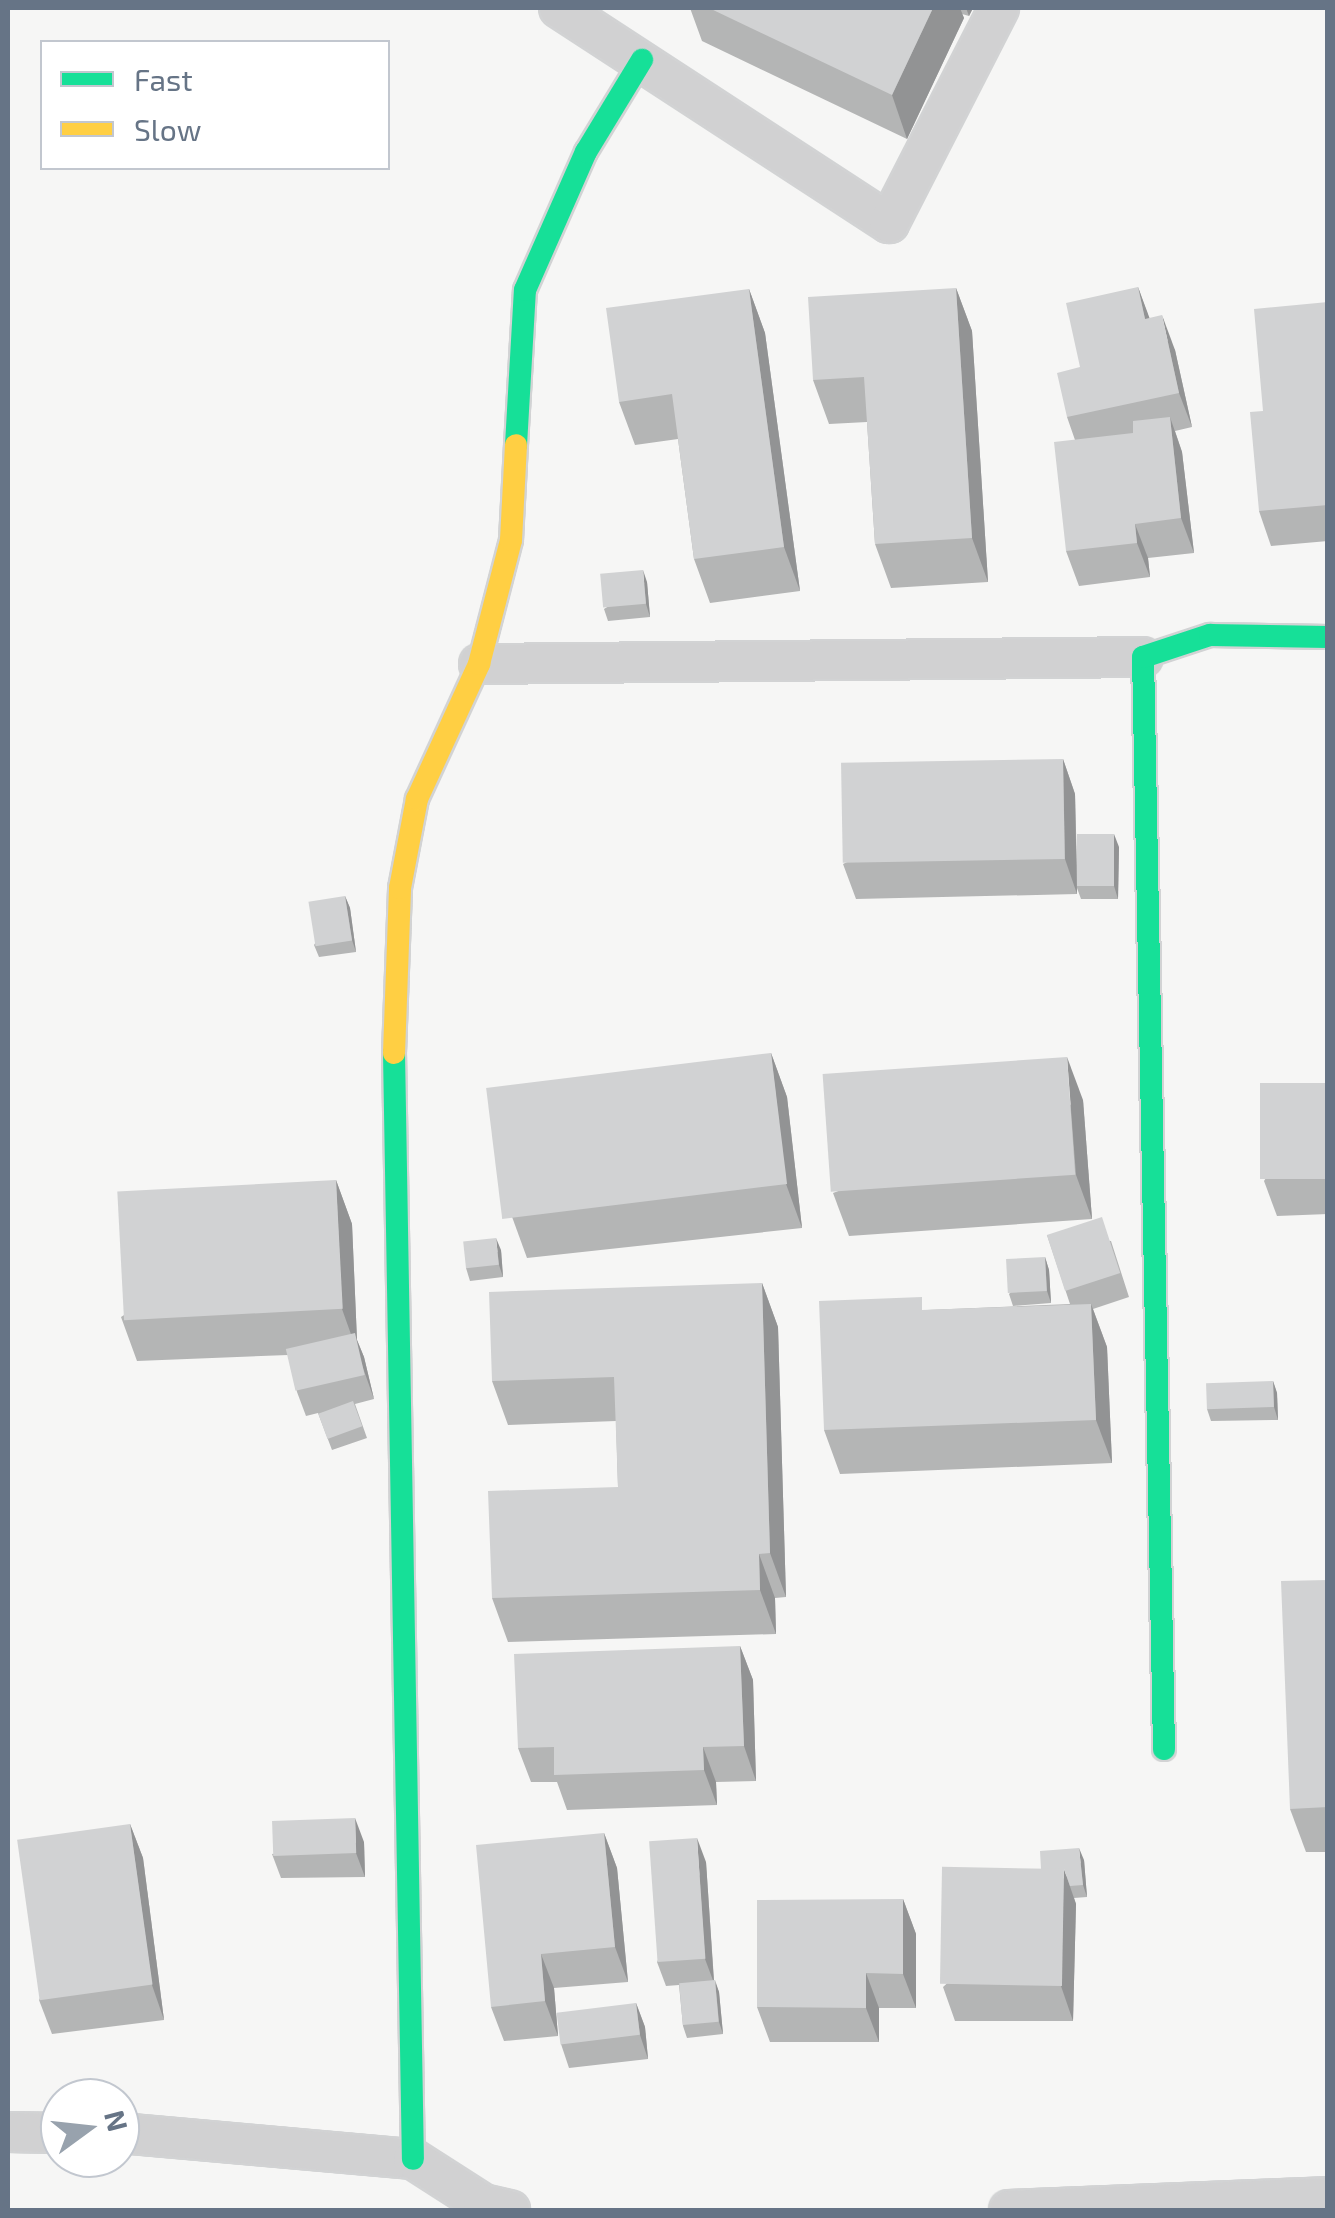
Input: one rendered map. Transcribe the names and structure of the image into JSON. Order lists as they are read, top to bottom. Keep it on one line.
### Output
{"legend":["Fast","Slow"],"north":"right"}
